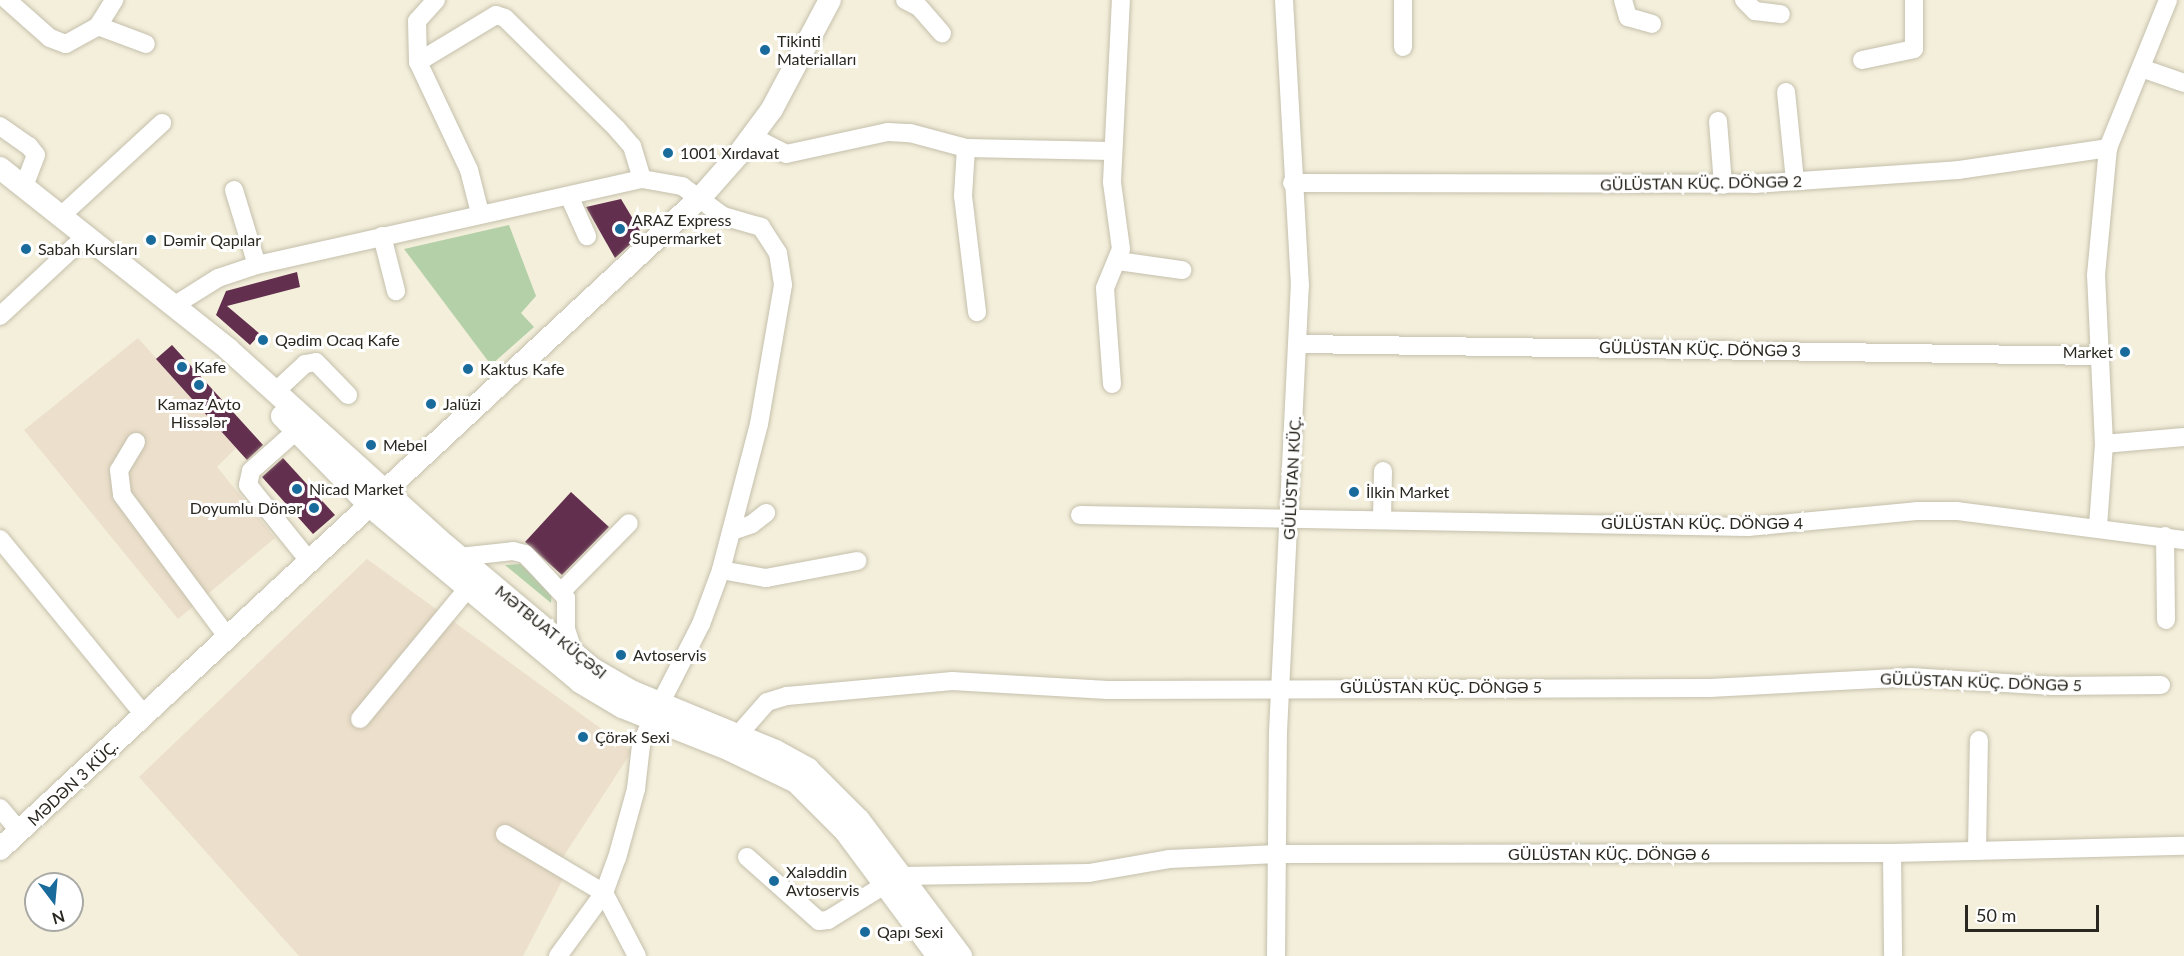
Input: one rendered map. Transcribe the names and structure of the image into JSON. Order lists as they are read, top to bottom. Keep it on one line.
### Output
{"streets":{"main road":["MƏTBUAT KÜÇƏSI","MƏDƏN 3 KÜÇ."],"street":["GÜLÜSTAN KÜÇ. DÖNGƏ 2","GÜLÜSTAN KÜÇ. DÖNGƏ 3","GÜLÜSTAN KÜÇ.","GÜLÜSTAN KÜÇ. DÖNGƏ 4","GÜLÜSTAN KÜÇ. DÖNGƏ 5","GÜLÜSTAN KÜÇ. DÖNGƏ 6"]},"crossings":[["GÜLÜSTAN KÜÇ. DÖNGƏ 2","GÜLÜSTAN KÜÇ."],["GÜLÜSTAN KÜÇ. DÖNGƏ 3","GÜLÜSTAN KÜÇ."],["GÜLÜSTAN KÜÇ.","GÜLÜSTAN KÜÇ. DÖNGƏ 4"],["GÜLÜSTAN KÜÇ.","GÜLÜSTAN KÜÇ. DÖNGƏ 5"],["GÜLÜSTAN KÜÇ.","GÜLÜSTAN KÜÇ. DÖNGƏ 6"],["MƏTBUAT KÜÇƏSI","GÜLÜSTAN KÜÇ. DÖNGƏ 5"],["MƏTBUAT KÜÇƏSI","MƏDƏN 3 KÜÇ."],["MƏTBUAT KÜÇƏSI","GÜLÜSTAN KÜÇ. DÖNGƏ 6"]],"places":["Tikinti Materialları","1001 Xırdavat","ARAZ Express Supermarket","Dəmir Qapılar","Sabah Kursları","Qədim Ocaq Kafe","Market","Kafe","Kaktus Kafe","Kamaz Avto Hissələr","Jalüzi","Mebel","Nicad Market","İlkin Market","Doyumlu Dönər","Avtoservis","Çörək Sexi","Xaləddin Avtoservis","Qapı Sexi"],"scale_bar":"50 m","north":"bottom"}
